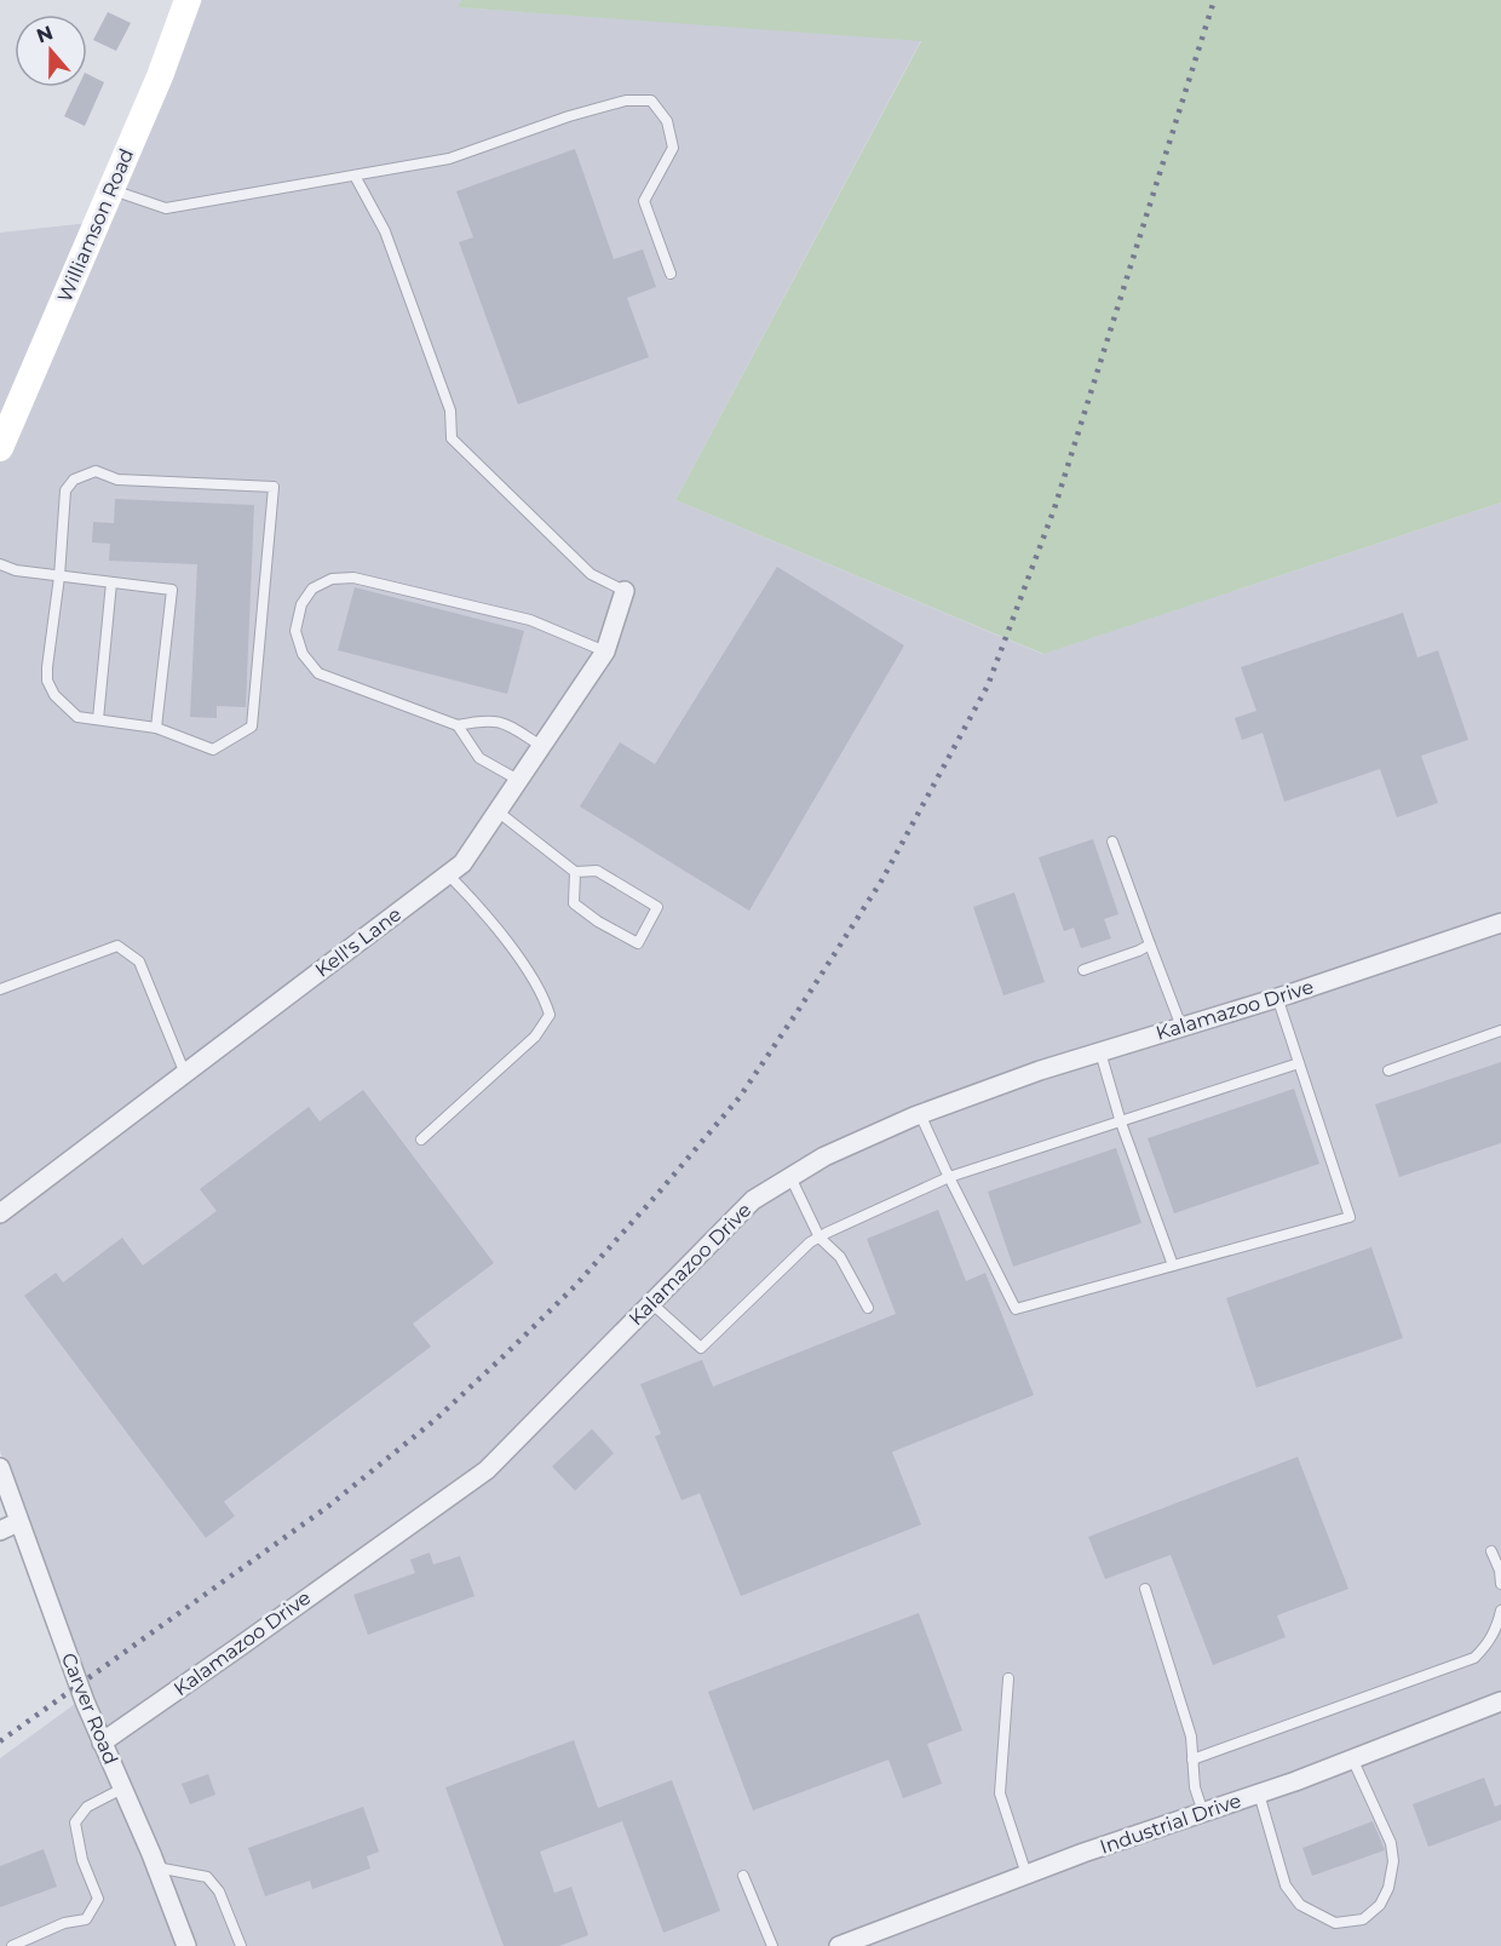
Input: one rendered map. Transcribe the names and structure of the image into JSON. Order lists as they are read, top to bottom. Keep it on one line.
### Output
{"streets":{"main road":["Williamson Road"],"street":["Kell's Lane","Kalamazoo Drive","Carver Road","Industrial Drive"]},"crossings":[["Kalamazoo Drive","Carver Road"]],"north":"top"}
